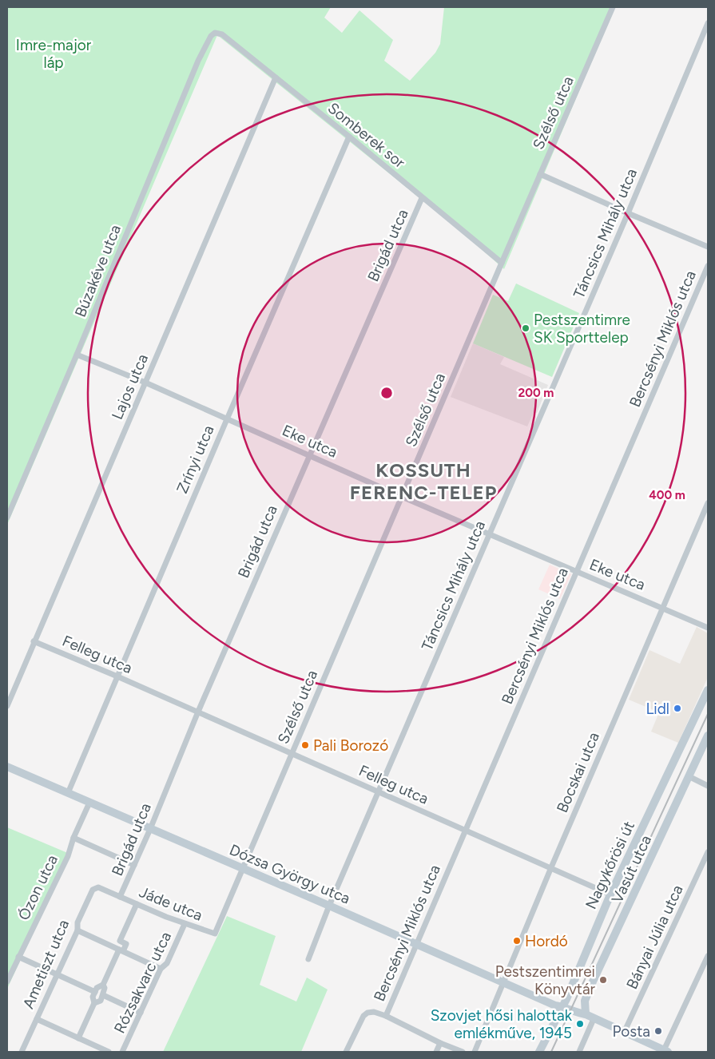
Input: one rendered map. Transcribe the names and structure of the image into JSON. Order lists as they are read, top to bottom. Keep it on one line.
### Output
{"streets":{"street":["Szélső utca","Somberek sor","Táncsics Mihály utca","Brigád utca","Búzakéve utca","Bercsényi Miklós utca","Lajos utca","Eke utca","Zrínyi utca","Felleg utca","Bocskai utca","Nagykőrösi út","Vasút utca","Dózsa György utca","Ózon utca","Jáde utca","Bányai Júlia utca","Ametiszt utca","Rózsakvarc utca"]},"crossings":[["Szélső utca","Somberek sor"],["Szélső utca","Eke utca"],["Szélső utca","Felleg utca"],["Szélső utca","Dózsa György utca"],["Szélső utca","Jáde utca"],["Somberek sor","Brigád utca"],["Somberek sor","Búzakéve utca"],["Somberek sor","Lajos utca"],["Somberek sor","Zrínyi utca"],["Táncsics Mihály utca","Eke utca"],["Táncsics Mihály utca","Felleg utca"],["Táncsics Mihály utca","Dózsa György utca"],["Brigád utca","Eke utca"],["Brigád utca","Felleg utca"],["Brigád utca","Dózsa György utca"],["Brigád utca","Jáde utca"],["Búzakéve utca","Eke utca"],["Bercsényi Miklós utca","Eke utca"],["Bercsényi Miklós utca","Felleg utca"],["Bercsényi Miklós utca","Dózsa György utca"],["Lajos utca","Eke utca"],["Lajos utca","Felleg utca"],["Eke utca","Zrínyi utca"],["Eke utca","Bocskai utca"],["Zrínyi utca","Felleg utca"],["Zrínyi utca","Dózsa György utca"],["Felleg utca","Bocskai utca"],["Felleg utca","Nagykőrösi út"],["Bocskai utca","Dózsa György utca"],["Nagykőrösi út","Dózsa György utca"],["Vasút utca","Dózsa György utca"],["Dózsa György utca","Ózon utca"],["Dózsa György utca","Bányai Júlia utca"],["Jáde utca","Ametiszt utca"],["Jáde utca","Rózsakvarc utca"]],"districts":["KOSSUTH FERENC-TELEP"],"parks":["Imre-major láp"],"places":["Pestszentimre SK Sporttelep","Lidl","Pali Borozó","Hordó","Pestszentimrei Könyvtár","Szovjet hősi halottak emlékműve, 1945","Posta"],"rings":["200 m","400 m"]}
